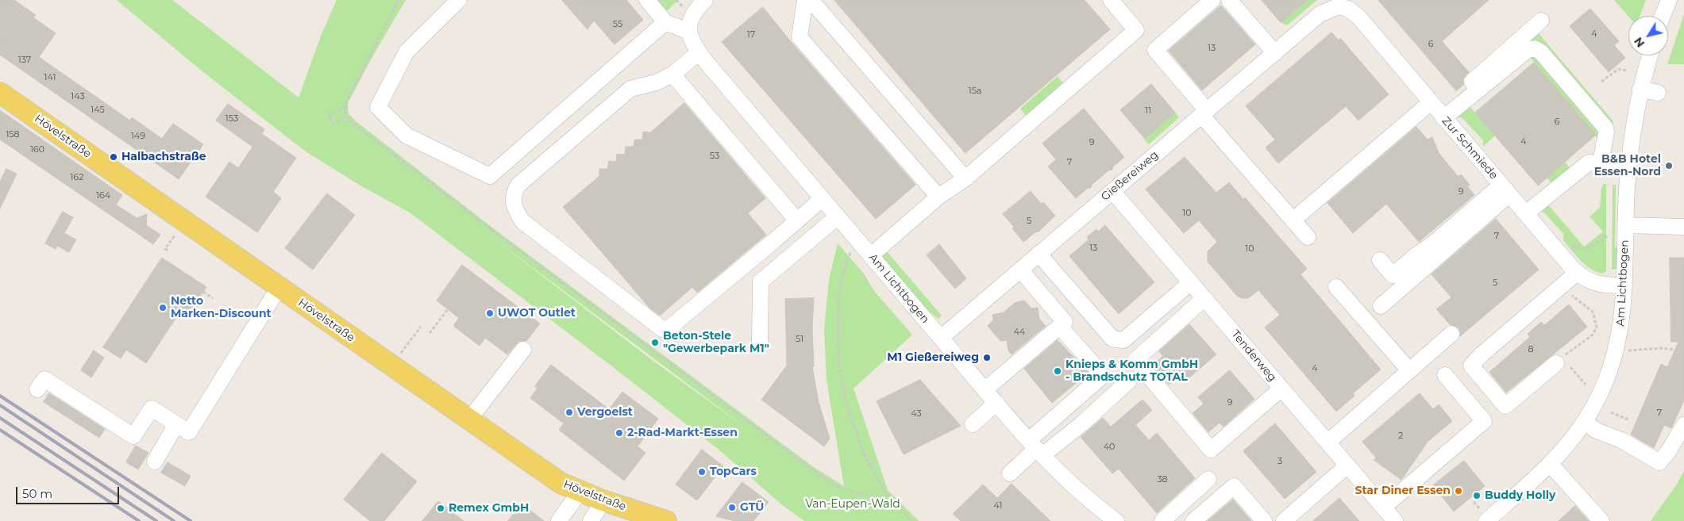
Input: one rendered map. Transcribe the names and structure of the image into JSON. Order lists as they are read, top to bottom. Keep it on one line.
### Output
{"streets":{"main road":["Hövelstraße"],"street":["Zur Schmiede","Gießereiweg","Am Lichtbogen","Tenderweg"]},"crossings":[["Zur Schmiede","Gießereiweg"],["Zur Schmiede","Am Lichtbogen"],["Gießereiweg","Am Lichtbogen"],["Gießereiweg","Tenderweg"]],"parks":["Van-Eupen-Wald"],"places":["Halbachstraße","B&B Hotel Essen-Nord","Netto Marken-Discount","UWOT Outlet","Beton-Stele \"Gewerbepark M1\"","M1 Gießereiweg","Knieps & Komm GmbH - Brandschutz TOTAL","Vergoelst","2-Rad-Markt-Essen","TopCars","Star Diner Essen","Buddy Holly","GTÜ","Remex GmbH"],"house_numbers":["55","4","17","6","13","137","141","15a","143","145","11","153","6","158","149","4","9","160","53","7","162","9","164","10","5","7","13","10","5","44","51","8","4","9","7","43","2","40","3","38","41"],"scale_bar":"50 m","north":"bottom left"}
